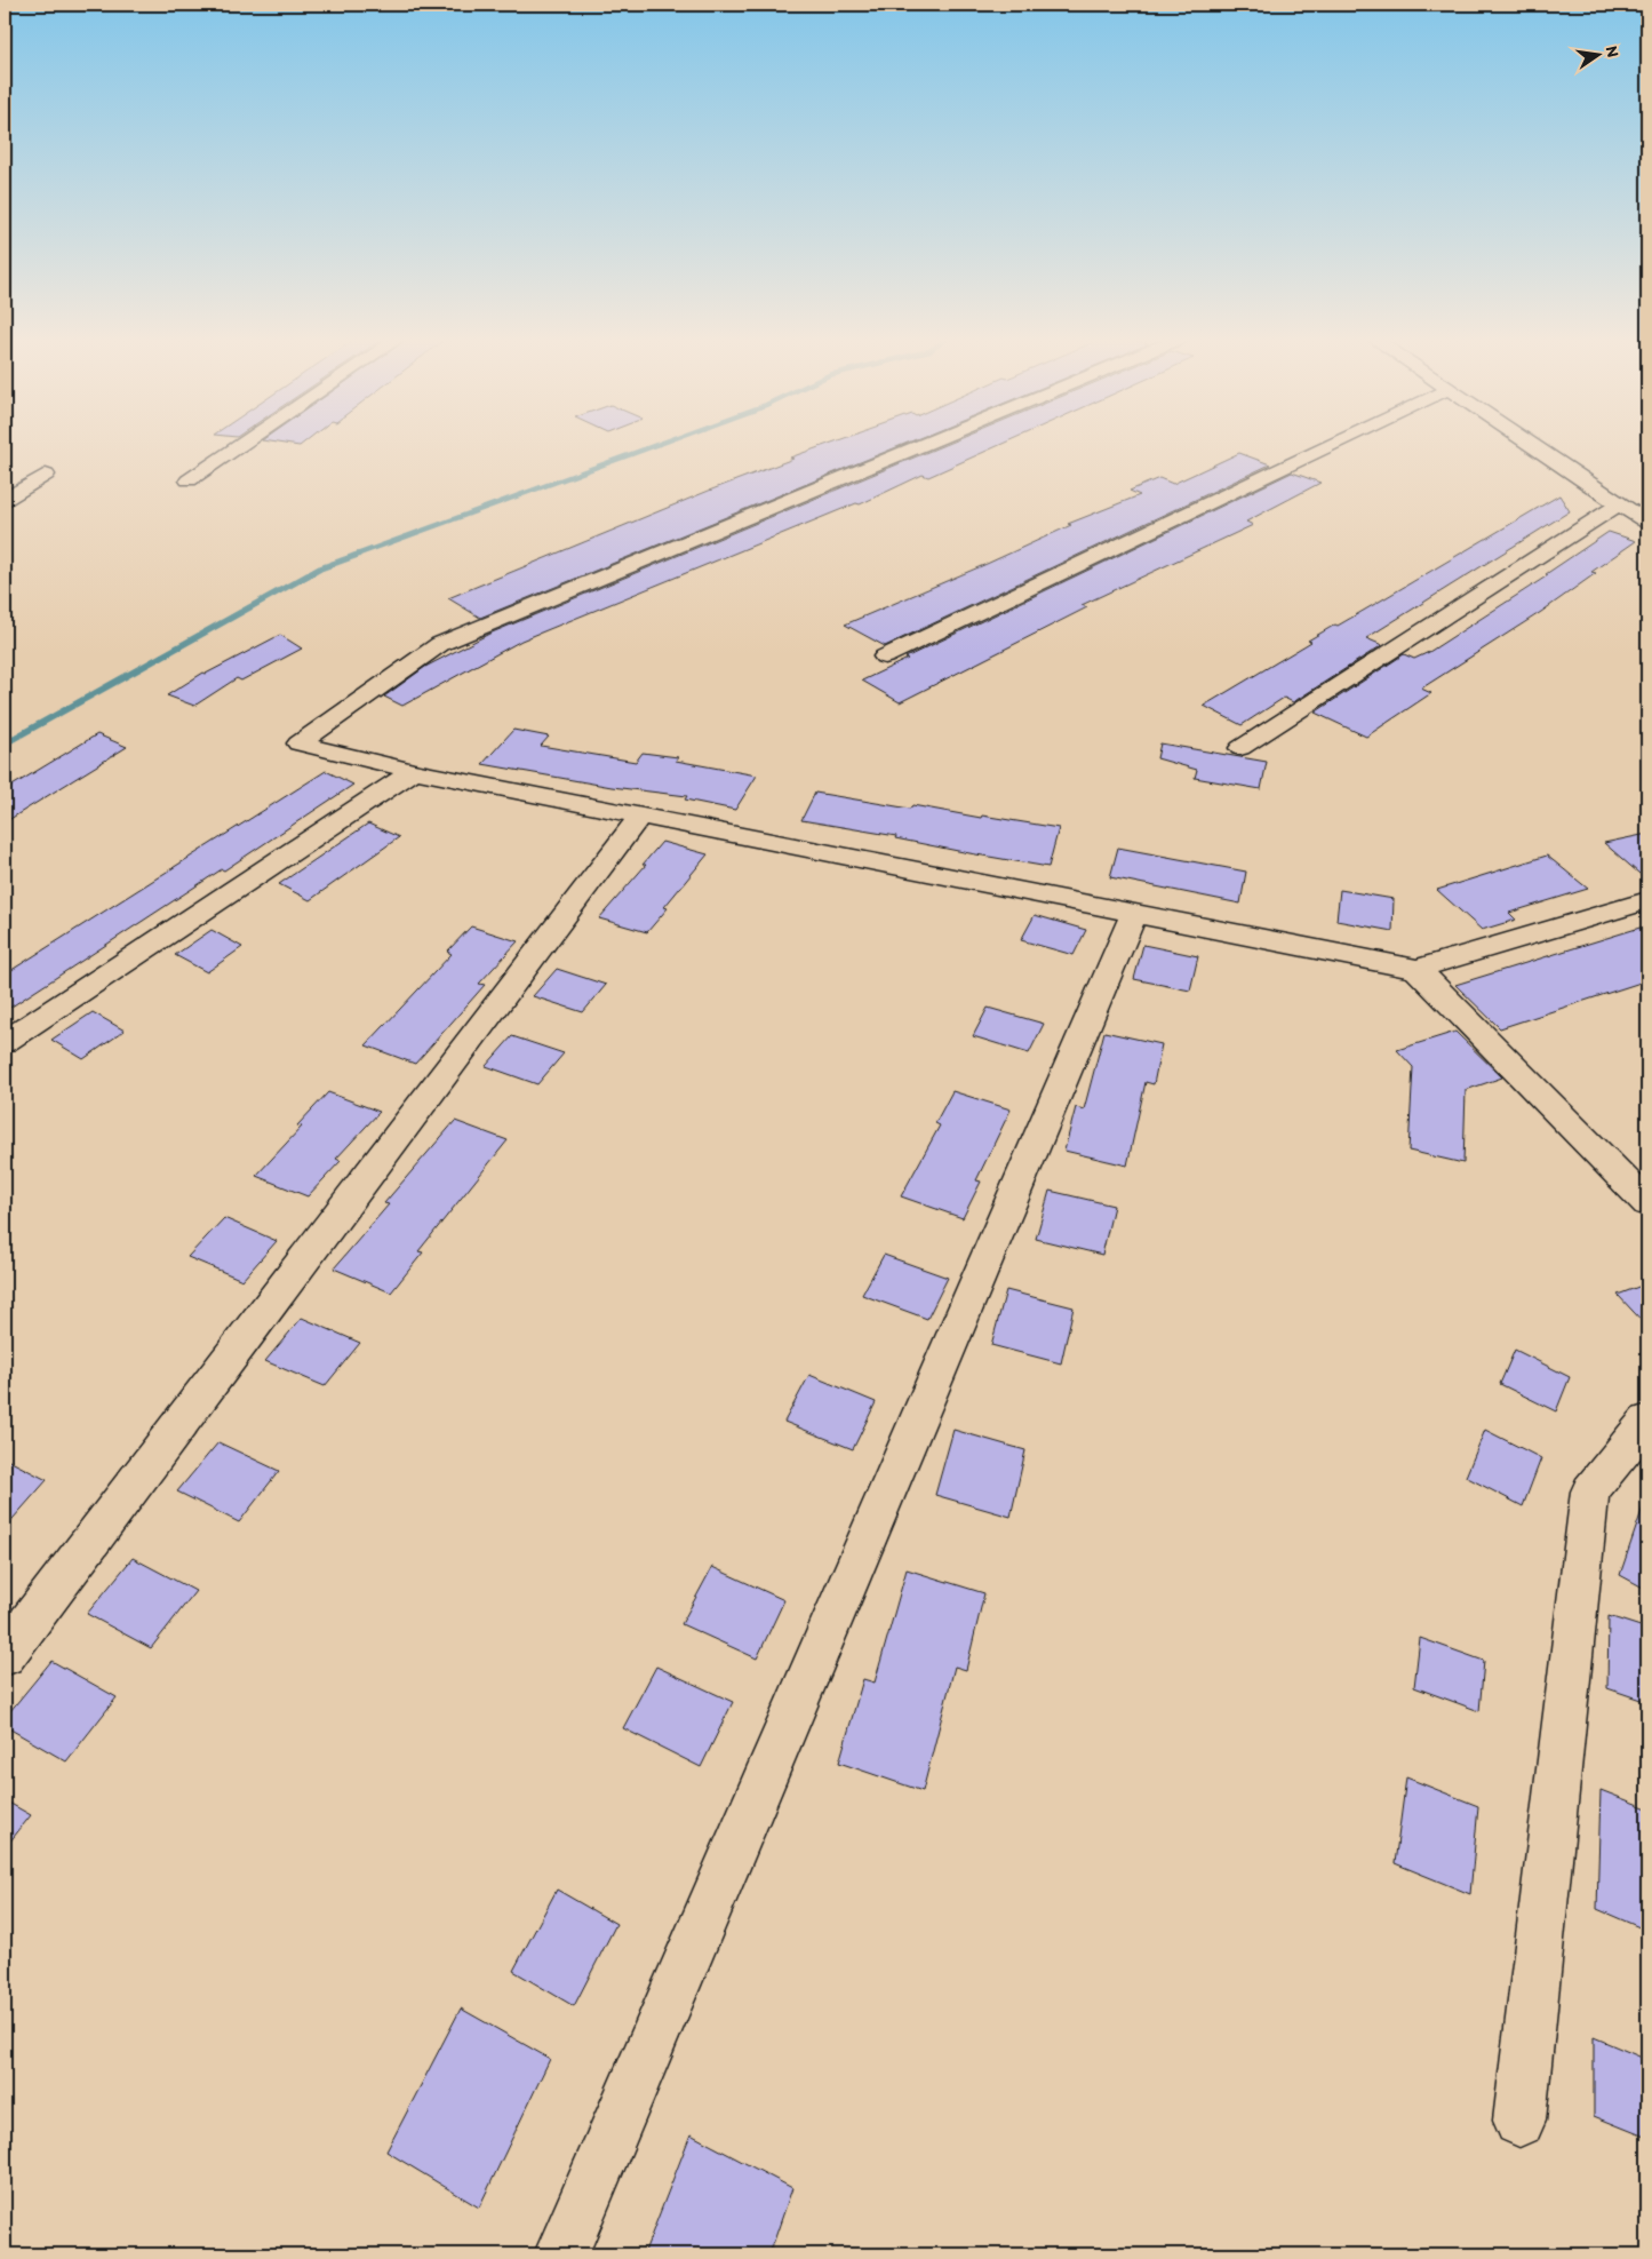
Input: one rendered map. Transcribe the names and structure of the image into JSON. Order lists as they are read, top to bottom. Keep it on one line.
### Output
{"north":"right"}
